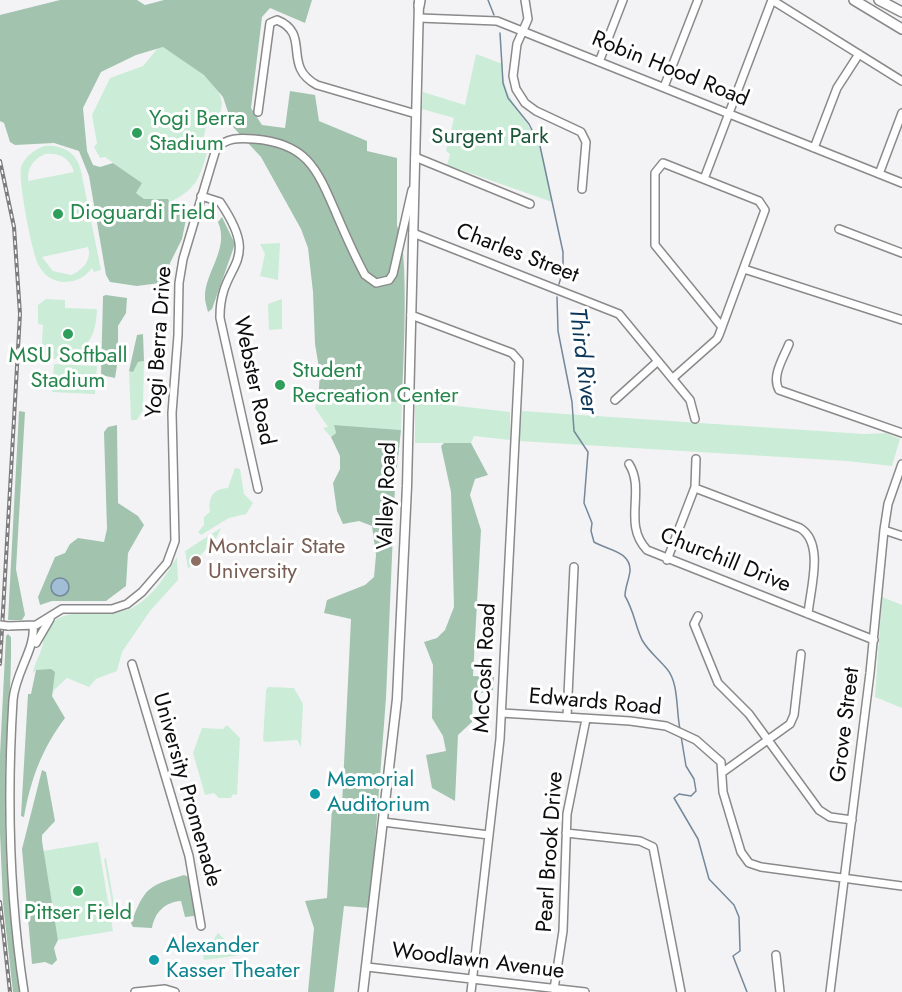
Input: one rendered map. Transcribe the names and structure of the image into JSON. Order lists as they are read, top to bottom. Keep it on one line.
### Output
{"streets":{"main road":["Valley Road"],"street":["Robin Hood Road","Charles Street","Yogi Berra Drive","Webster Road","Churchill Drive","McCosh Road","Edwards Road","Grove Street","University Promenade","Pearl Brook Drive","Woodlawn Avenue"]},"crossings":[["Robin Hood Road","Valley Road"],["Charles Street","Valley Road"],["Yogi Berra Drive","Webster Road"],["Yogi Berra Drive","Valley Road"],["Valley Road","McCosh Road"],["Valley Road","Woodlawn Avenue"],["Churchill Drive","Grove Street"],["McCosh Road","Edwards Road"],["McCosh Road","Woodlawn Avenue"],["Edwards Road","Pearl Brook Drive"],["Pearl Brook Drive","Woodlawn Avenue"]],"water":["Third River"],"parks":["Surgent Park"],"places":["Yogi Berra Stadium","Dioguardi Field","MSU Softball Stadium","Student Recreation Center","Montclair State University","Memorial Auditorium","Pittser Field","Alexander Kasser Theater"]}
